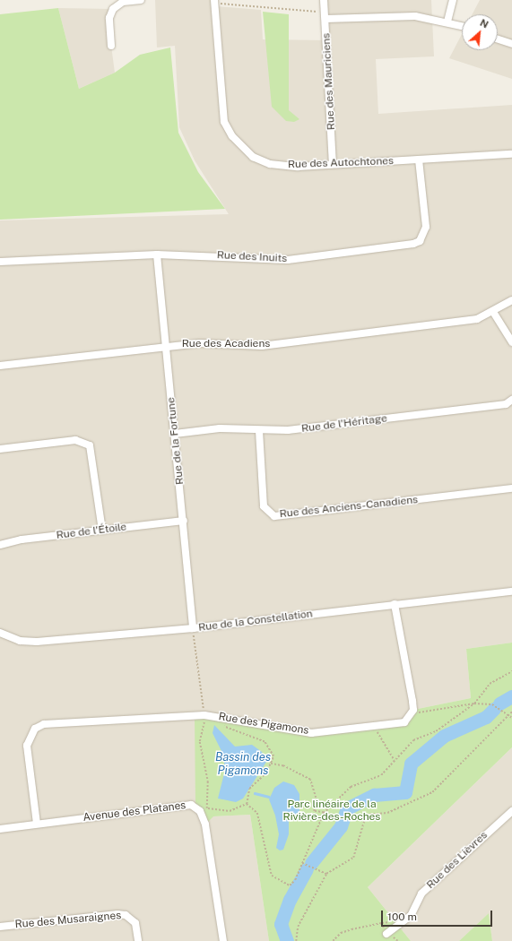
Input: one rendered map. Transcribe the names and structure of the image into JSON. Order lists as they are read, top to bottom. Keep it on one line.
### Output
{"streets":{"street":["Rue des Mauriciens","Rue des Autochtones","Rue des Inuits","Rue des Acadiens","Rue de l'Héritage","Rue de la Fortune","Rue des Anciens-Canadiens","Rue de l'Étoile","Rue de la Constellation","Rue des Pigamons","Avenue des Platanes","Rue des Lièvres","Rue des Musaraignes"]},"crossings":[["Rue des Mauriciens","Rue des Autochtones"],["Rue des Autochtones","Rue des Inuits"],["Rue des Inuits","Rue de la Fortune"],["Rue des Acadiens","Rue de la Fortune"],["Rue de l'Héritage","Rue de la Fortune"],["Rue de l'Héritage","Rue des Anciens-Canadiens"],["Rue de la Fortune","Rue de l'Étoile"],["Rue de la Fortune","Rue de la Constellation"],["Rue des Pigamons","Avenue des Platanes"]],"water":["Bassin des Pigamons"],"parks":["Parc linéaire de la Rivière-des-Roches"],"scale_bar":"100 m","north":"top right"}
